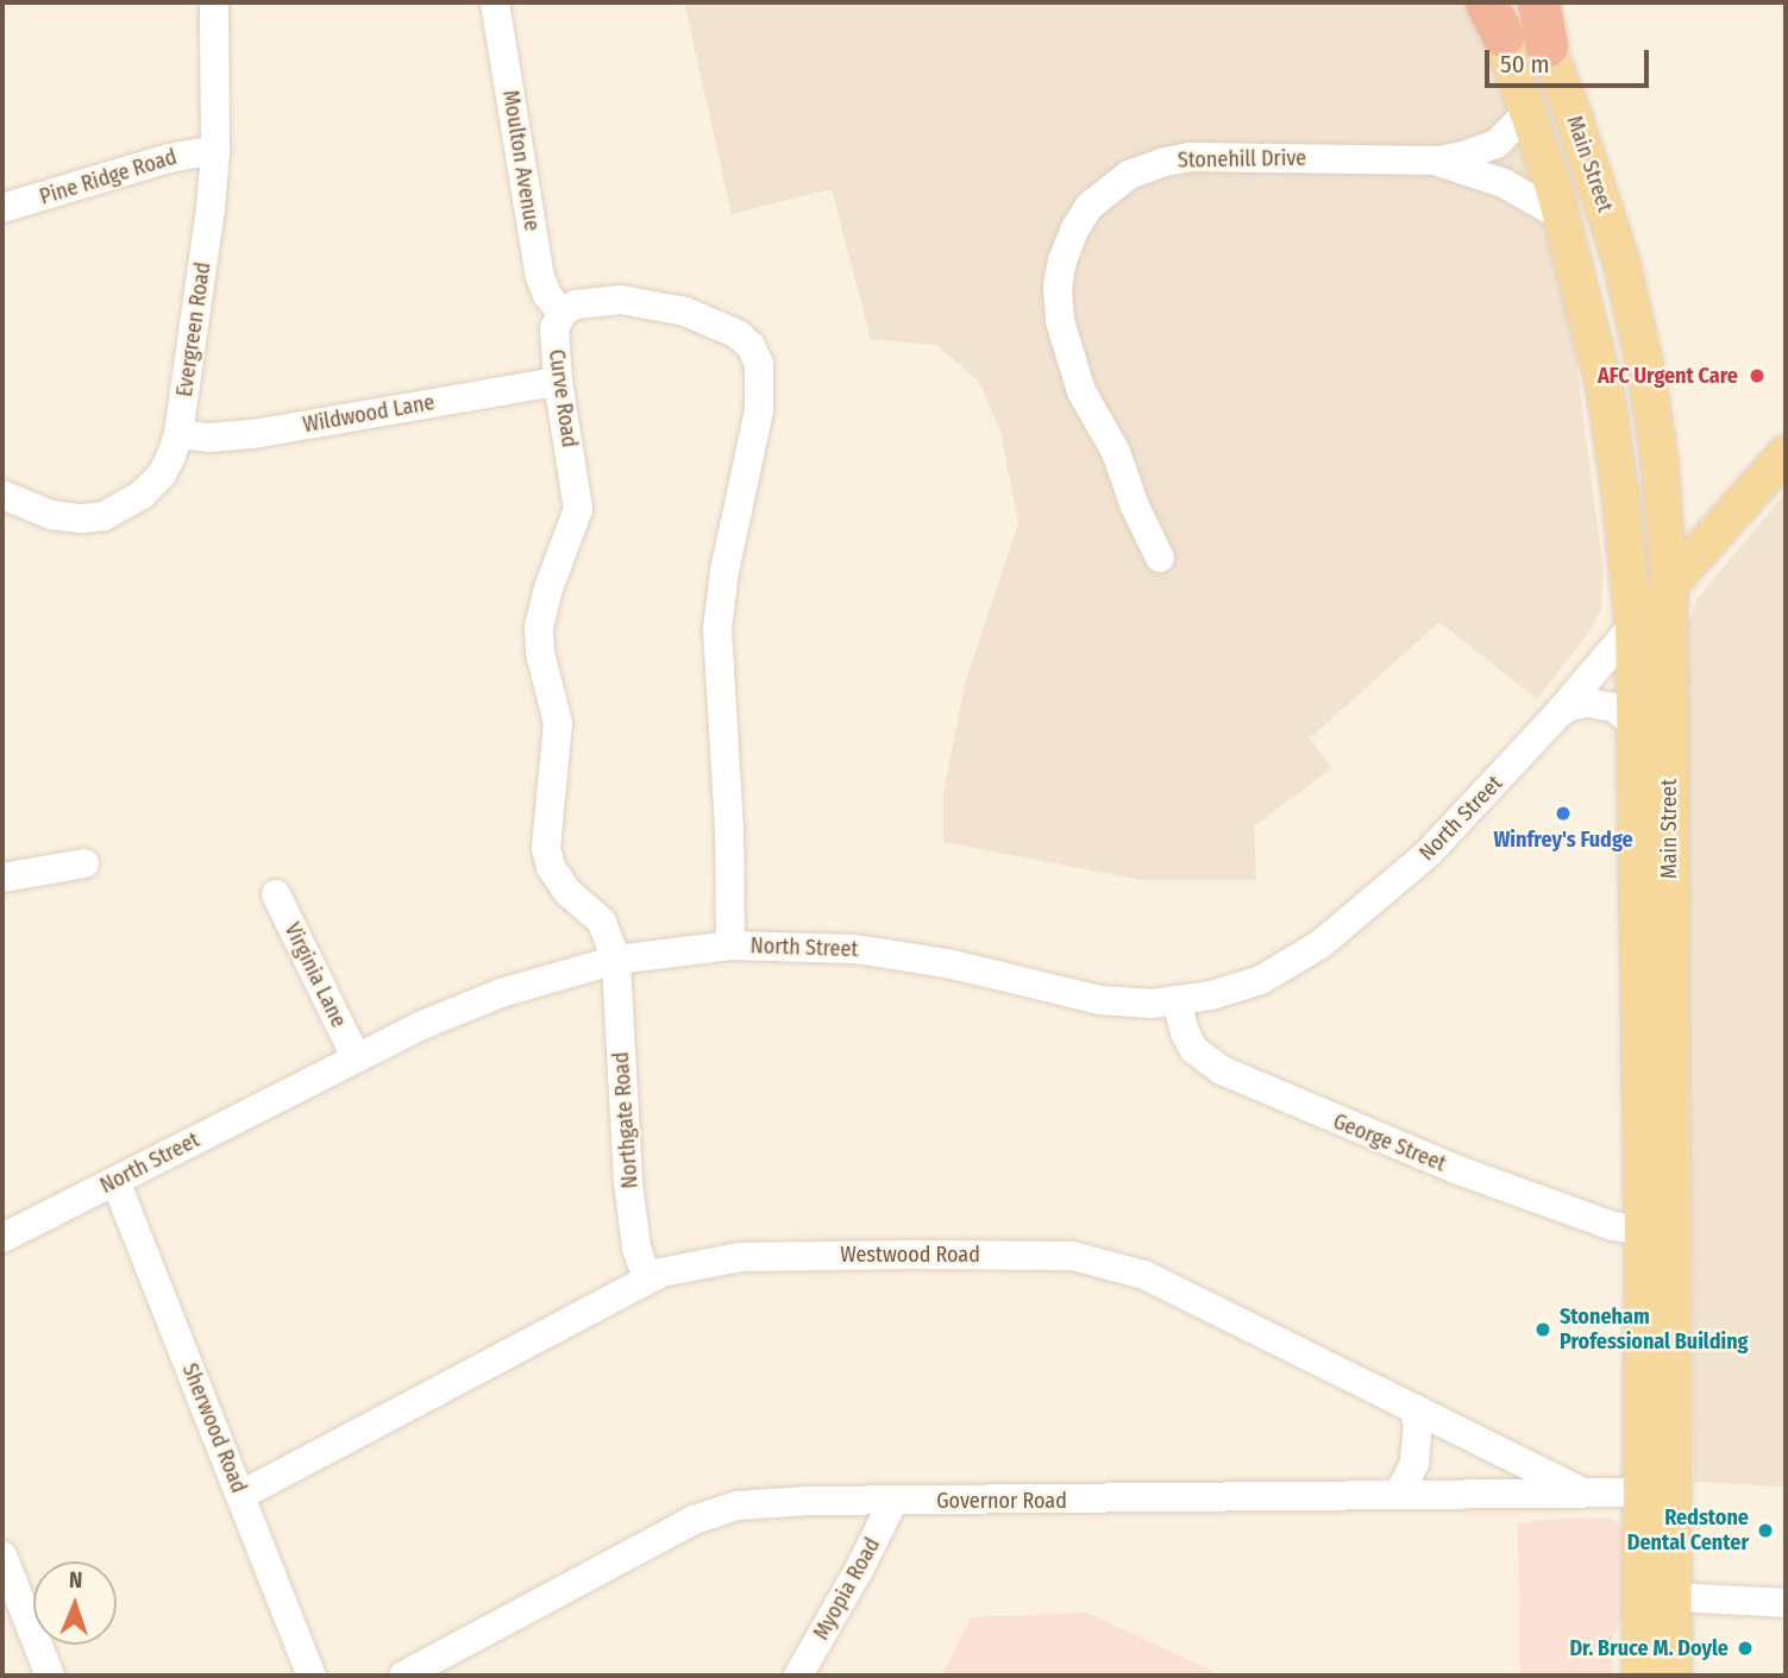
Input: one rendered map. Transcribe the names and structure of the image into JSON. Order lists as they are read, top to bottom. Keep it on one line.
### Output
{"streets":{"main road":["Main Street","North Street"],"street":["Stonehill Drive","Moulton Avenue","Pine Ridge Road","Evergreen Road","Curve Road","Wildwood Lane","Virginia Lane","Northgate Road","George Street","Westwood Road","Sherwood Road","Governor Road","Myopia Road"]},"crossings":[["Stonehill Drive","Main Street"],["Moulton Avenue","Curve Road"],["Main Street","North Street"],["Main Street","George Street"],["Main Street","Governor Road"],["Pine Ridge Road","Evergreen Road"],["Evergreen Road","Wildwood Lane"],["Curve Road","Wildwood Lane"],["Curve Road","North Street"],["Curve Road","Northgate Road"],["North Street","Virginia Lane"],["North Street","Northgate Road"],["North Street","George Street"],["North Street","Sherwood Road"],["Northgate Road","Westwood Road"],["Westwood Road","Sherwood Road"],["Westwood Road","Governor Road"],["Governor Road","Myopia Road"]],"places":["AFC Urgent Care","Winfrey's Fudge","Stoneham Professional Building","Redstone Dental Center","Dr. Bruce M. Doyle"],"scale_bar":"50 m","north":"top"}
